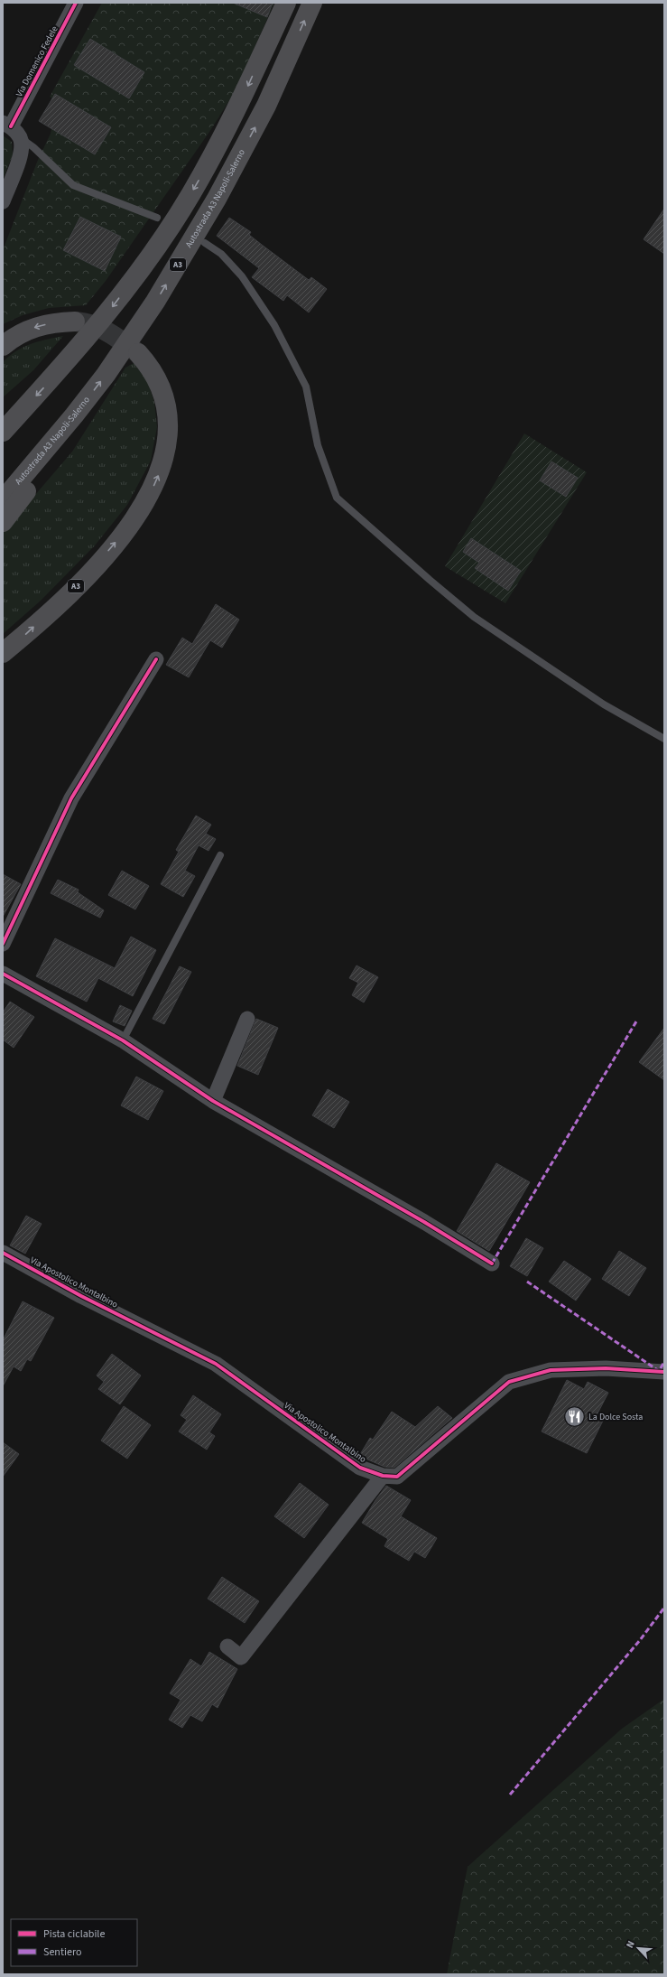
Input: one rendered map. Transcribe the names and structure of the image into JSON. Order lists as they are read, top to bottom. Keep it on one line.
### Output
{"streets":{"highway":["Autostrada A3 Napoli-Salerno","A3"],"street":["Via Domenico Fedele","Via Apostolico Montalbino"]},"crossings":[["Autostrada A3 Napoli-Salerno","A3"]],"places":{"restaurant":["La Dolce Sosta"]},"legend":["Pista ciclabile","Sentiero"],"north":"top left"}
